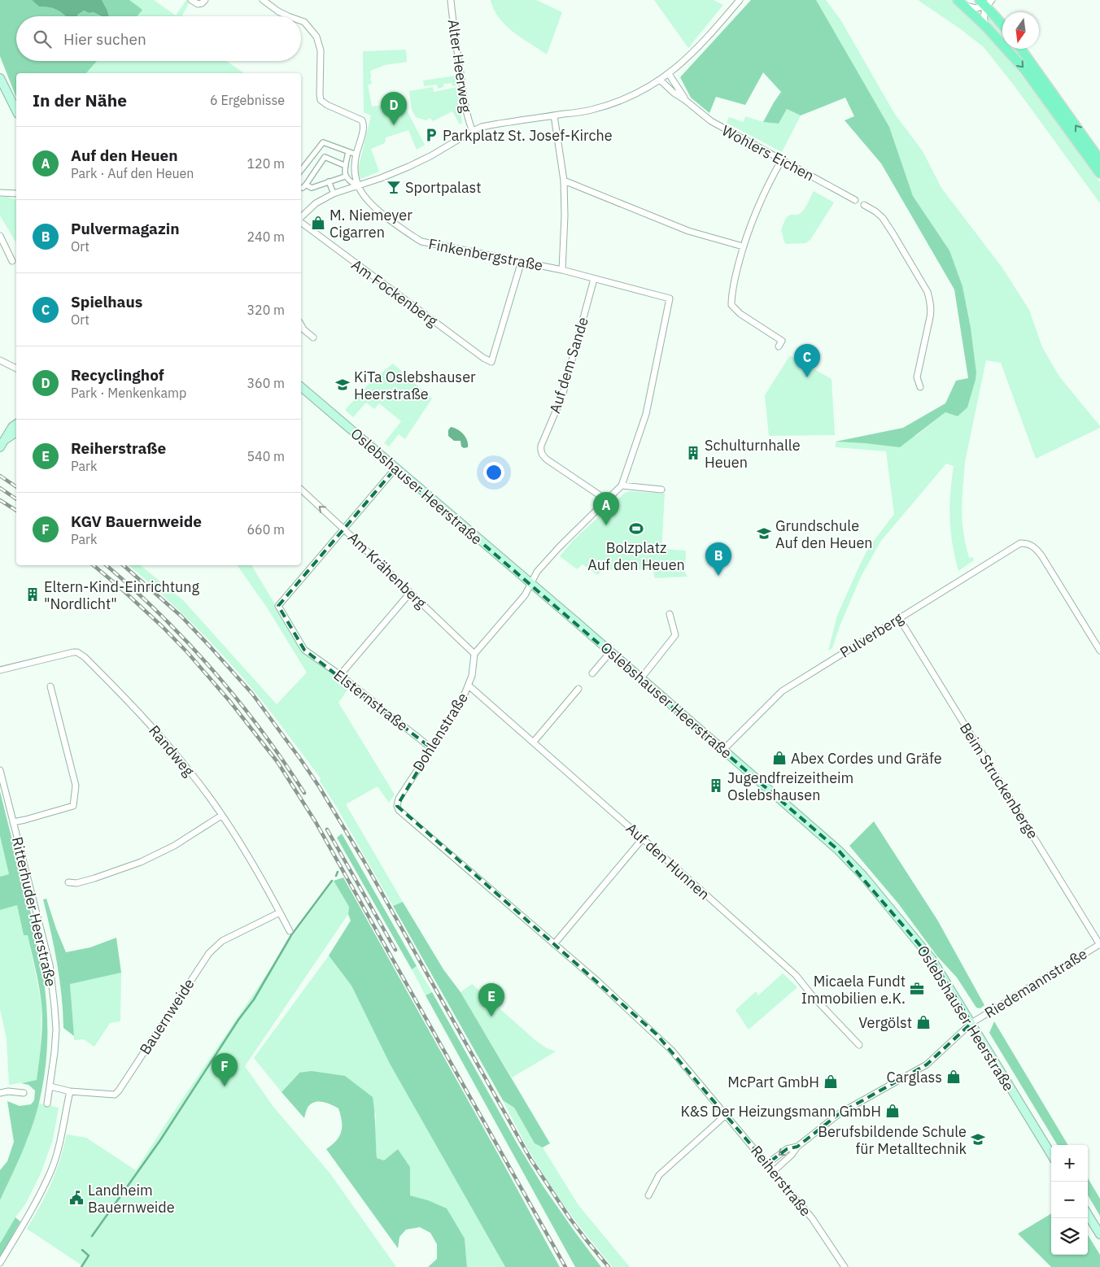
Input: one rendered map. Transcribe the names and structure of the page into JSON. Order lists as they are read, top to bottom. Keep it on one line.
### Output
{"streets":{"main road":["Oslebshauser Heerstraße"],"street":["Alter Heerweg","Wohlers Eichen","Finkenbergstraße","Am Fockenberg","Auf dem Sande","Am Krähenberg","Pulverberg","Elsternstraße","Dohlenstraße","Randweg","Beim Struckenberge","Auf den Hunnen","Ritterhuder Heerstraße","Riedemannstraße","Bauernweide","Reiherstraße"]},"crossings":[["Finkenbergstraße","Am Fockenberg"],["Finkenbergstraße","Auf dem Sande"],["Oslebshauser Heerstraße","Pulverberg"],["Oslebshauser Heerstraße","Riedemannstraße"],["Am Krähenberg","Elsternstraße"],["Am Krähenberg","Dohlenstraße"],["Pulverberg","Beim Struckenberge"],["Elsternstraße","Dohlenstraße"],["Dohlenstraße","Auf den Hunnen"],["Dohlenstraße","Reiherstraße"],["Randweg","Bauernweide"],["Beim Struckenberge","Riedemannstraße"],["Ritterhuder Heerstraße","Bauernweide"]],"places":{"parking":["Parkplatz St. Josef-Kirche"],"bar":["Sportpalast"],"shop":["M. Niemeyer Cigarren","Abex Cordes und Gräfe","Vergölst","Carglass","McPart GmbH","K&S Der Heizungsmann GmbH"],"school or university":["KiTa Oslebshauser Heerstraße","Grundschule Auf den Heuen","Berufsbildende Schule für Metalltechnik"],"building":["Schulturnhalle Heuen","Eltern-Kind-Einrichtung \"Nordlicht\"","Jugendfreizeitheim Oslebshausen"],"sports":["Bolzplatz Auf den Heuen"],"office":["Micaela Fundt Immobilien e.K."],"public building":["Landheim Bauernweide"]},"north":"bottom","page":{"search":"Hier suchen","heading":["In der Nähe","6 Ergebnisse"],"pins":["D","C","A","B","E","F"],"list":[{"mark":"A","name":"Auf den Heuen","note":"Park · Auf den Heuen","value":"120 m"},{"mark":"B","name":"Pulvermagazin","note":"Ort","value":"240 m"},{"mark":"C","name":"Spielhaus","note":"Ort","value":"320 m"},{"mark":"D","name":"Recyclinghof","note":"Park · Menkenkamp","value":"360 m"},{"mark":"E","name":"Reiherstraße","note":"Park","value":"540 m"},{"mark":"F","name":"KGV Bauernweide","note":"Park","value":"660 m"}],"map_buttons":["+","−"]}}
